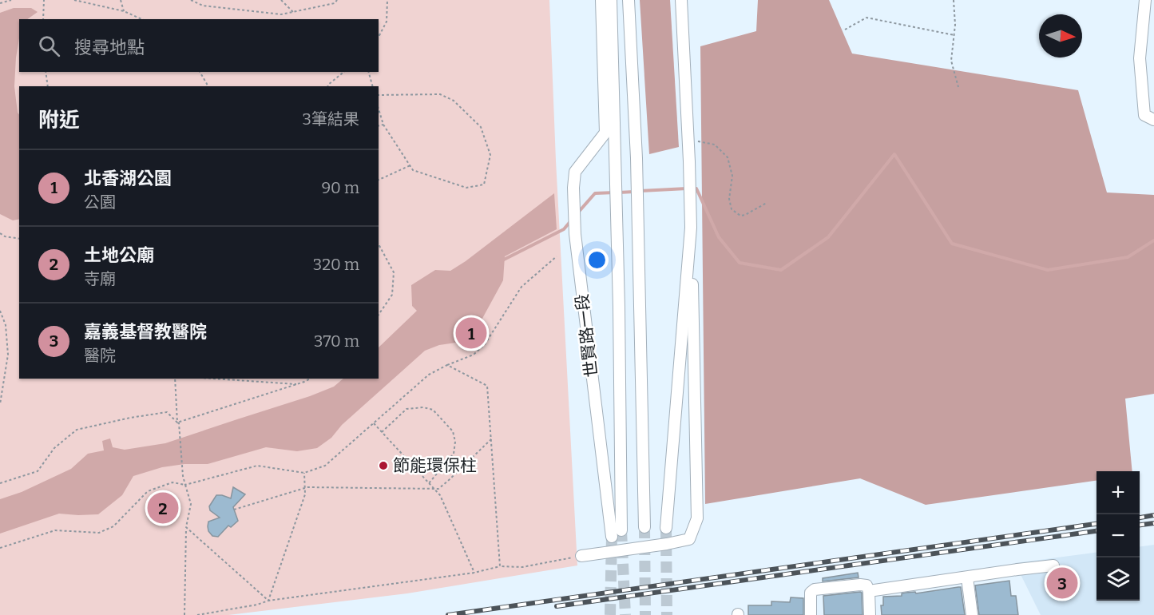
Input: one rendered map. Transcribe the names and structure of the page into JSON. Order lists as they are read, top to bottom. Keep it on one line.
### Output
{"streets":{"street":["世賢路一段"]},"places":["節能環保柱"],"north":"right","page":{"search":"搜尋地點","heading":["附近","3筆結果"],"list":[{"mark":"1","name":"北香湖公園","note":"公園","value":"90 m"},{"mark":"2","name":"土地公廟","note":"寺廟","value":"320 m"},{"mark":"3","name":"嘉義基督教醫院","note":"醫院","value":"370 m"}],"pins":["1","2","3"],"map_buttons":["+","−"]}}
